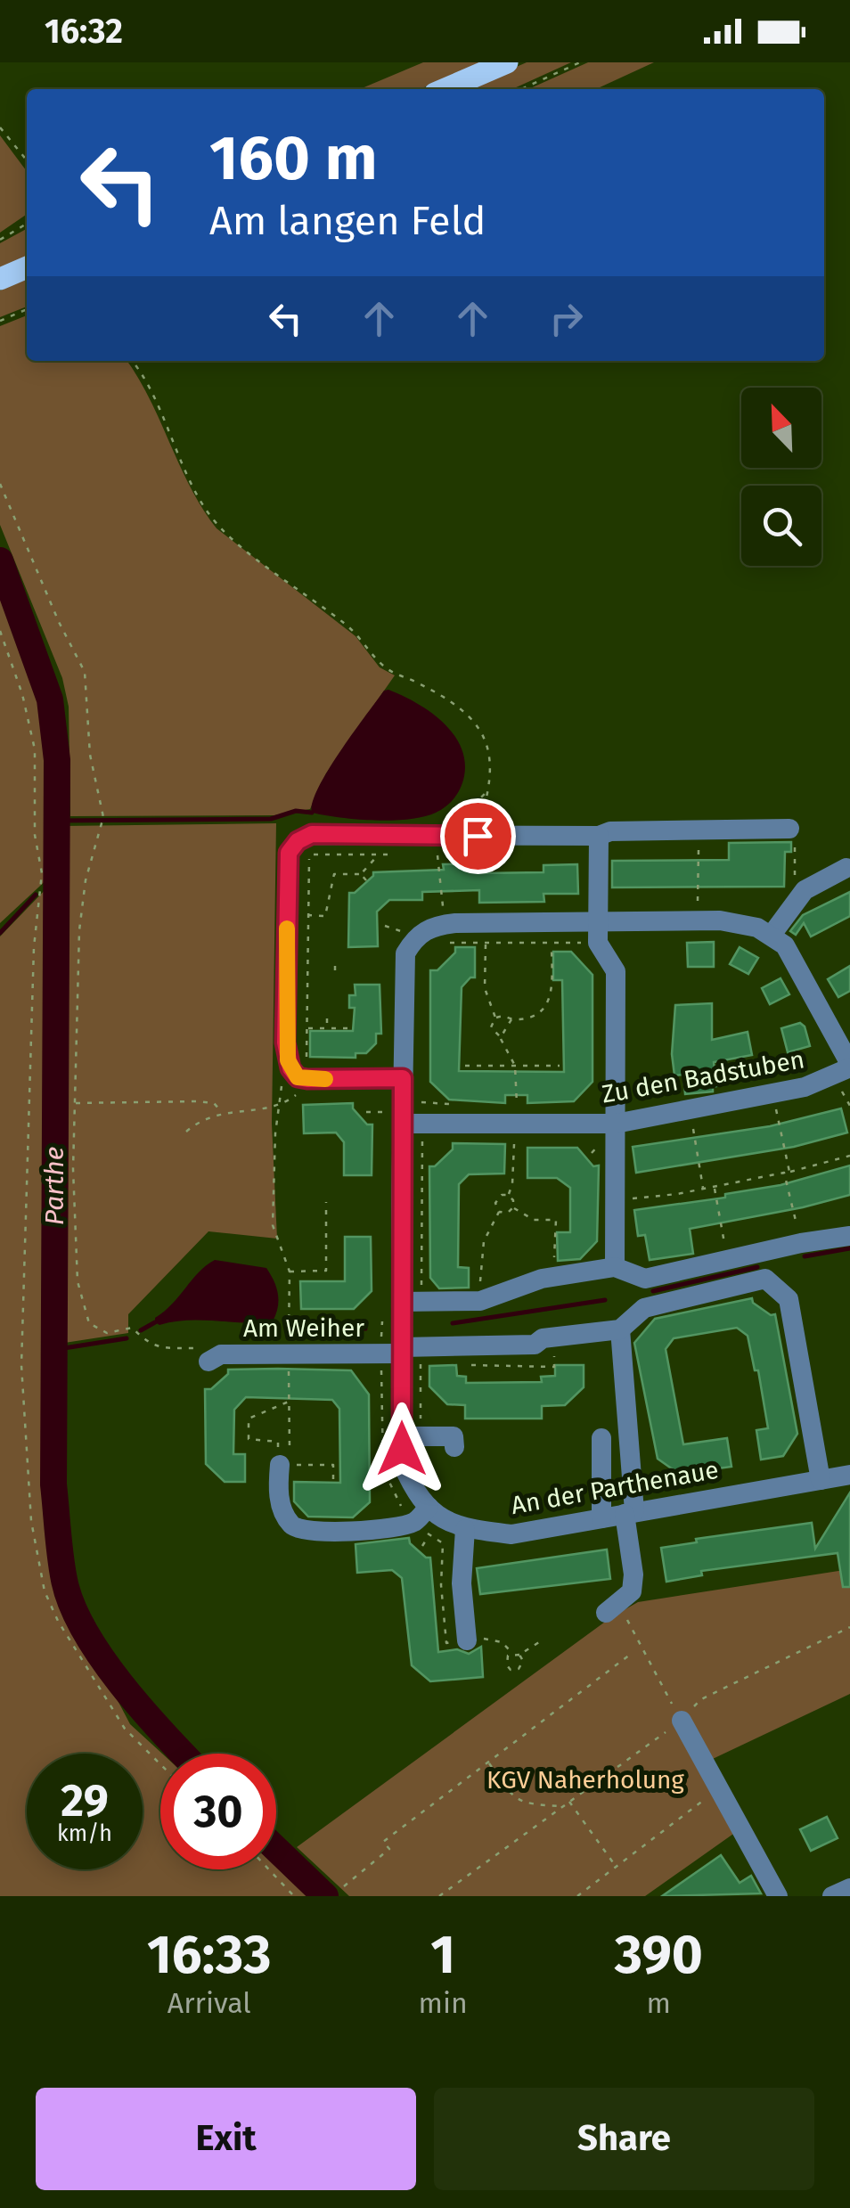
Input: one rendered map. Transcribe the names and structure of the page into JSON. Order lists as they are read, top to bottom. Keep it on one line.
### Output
{"streets":{"street":["Zu den Badstuben","Am Weiher","An der Parthenaue"]},"crossings":[["Zu den Badstuben","An der Parthenaue"],["Am Weiher","An der Parthenaue"]],"water":["Parthe"],"parks":["KGV Naherholung"],"north":"top left","page":{"status":"16:32","turn":["160 m","Am langen Feld"],"speed":"29 km/h","limit":"30","eta":["16:33","Arrival","1","min","390","m"],"buttons":["Exit","Share"]}}
